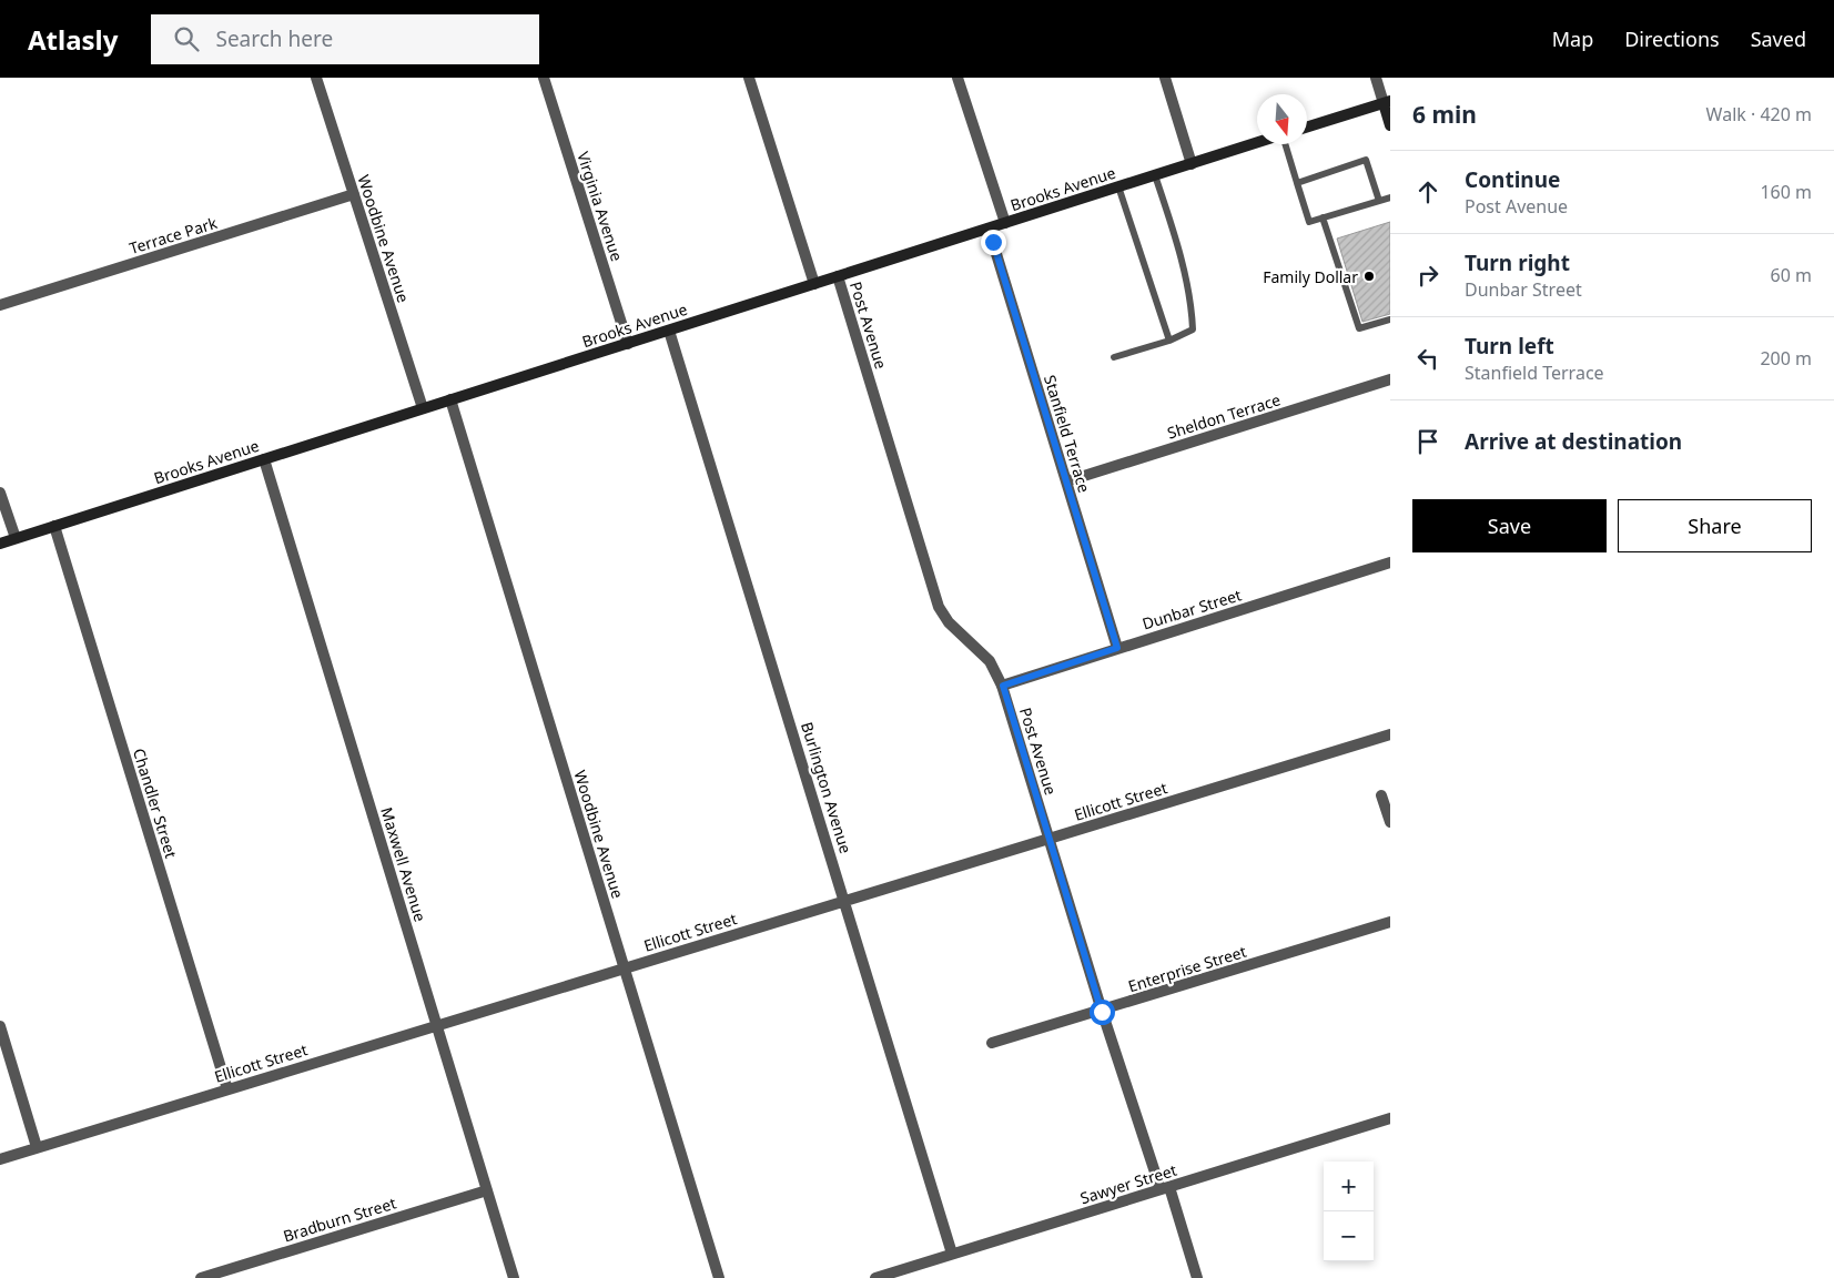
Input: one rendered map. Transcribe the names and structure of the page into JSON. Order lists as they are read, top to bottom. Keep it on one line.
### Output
{"streets":{"main road":["Brooks Avenue"],"street":["Virginia Avenue","Terrace Park","Woodbine Avenue","Post Avenue","Sheldon Terrace","Stanfield Terrace","Dunbar Street","Burlington Avenue","Ellicott Street","Chandler Street","Maxwell Avenue","Enterprise Street","Sawyer Street","Bradburn Street"]},"crossings":[["Brooks Avenue","Virginia Avenue"],["Brooks Avenue","Woodbine Avenue"],["Brooks Avenue","Post Avenue"],["Brooks Avenue","Stanfield Terrace"],["Brooks Avenue","Burlington Avenue"],["Brooks Avenue","Chandler Street"],["Brooks Avenue","Maxwell Avenue"],["Terrace Park","Woodbine Avenue"],["Woodbine Avenue","Ellicott Street"],["Post Avenue","Dunbar Street"],["Post Avenue","Ellicott Street"],["Post Avenue","Enterprise Street"],["Post Avenue","Sawyer Street"],["Sheldon Terrace","Stanfield Terrace"],["Stanfield Terrace","Dunbar Street"],["Burlington Avenue","Ellicott Street"],["Burlington Avenue","Sawyer Street"],["Ellicott Street","Chandler Street"],["Ellicott Street","Maxwell Avenue"],["Maxwell Avenue","Bradburn Street"]],"places":["Family Dollar"],"north":"bottom","page":{"header":"Atlasly","search":"Search here","nav":["Map","Directions","Saved"],"heading":["6 min","Walk · 420 m"],"list":[["Continue","Post Avenue","160 m"],["Turn right","Dunbar Street","60 m"],["Turn left","Stanfield Terrace","200 m"],"Arrive at destination"],"buttons":["Save","Share"],"map_buttons":["+","−"]}}
